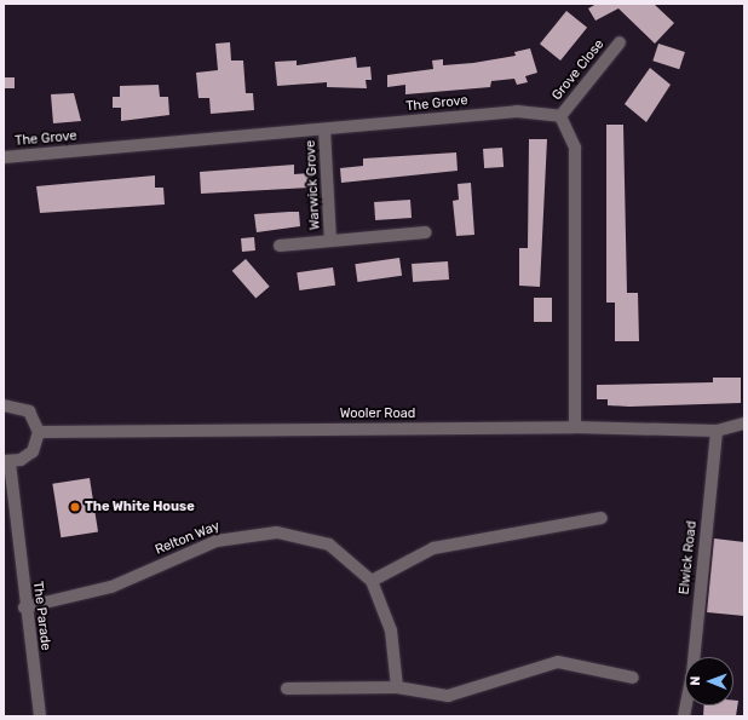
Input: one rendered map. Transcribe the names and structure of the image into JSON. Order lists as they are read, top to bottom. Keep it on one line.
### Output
{"streets":{"street":["Grove Close","The Grove","Warwick Grove","Wooler Road","Relton Way","Elwick Road","The Parade"]},"crossings":[["Grove Close","The Grove"],["The Grove","Warwick Grove"],["Wooler Road","Elwick Road"],["Relton Way","The Parade"]],"places":["The White House"],"north":"left"}
